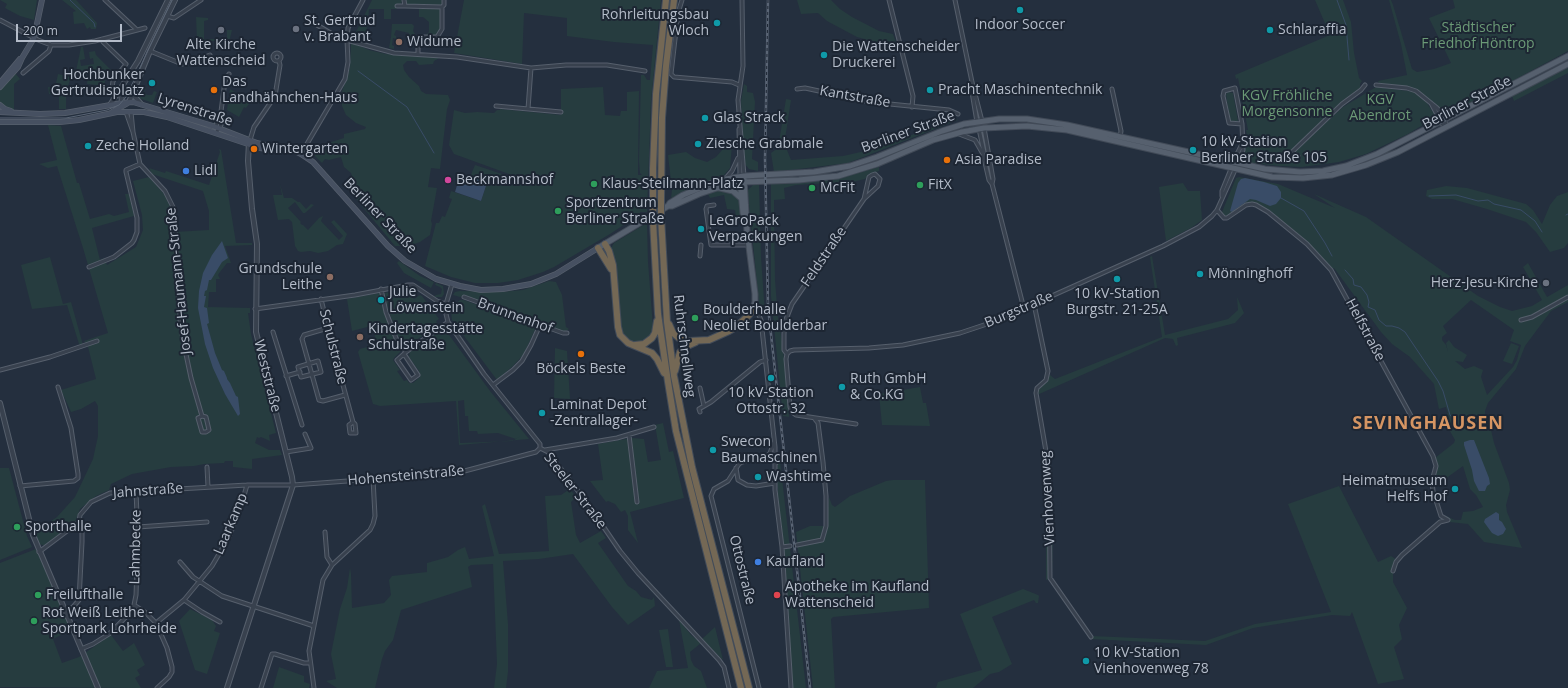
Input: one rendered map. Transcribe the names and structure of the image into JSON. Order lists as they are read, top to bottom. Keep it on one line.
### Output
{"streets":{"highway":["Ruhrschnellweg"],"main road":["Berliner Straße","Lyrenstraße"],"street":["Kantstraße","Feldstraße","Josef-Haumann-Straße","Burgstraße","Brunnenhof","Helfstraße","Schulstraße","Weststraße","Hohensteinstraße","Jahnstraße","Steeler Straße","Vienhovenweg","Laarkamp","Lahmbecke","Ottostraße"]},"crossings":[["Berliner Straße","Lyrenstraße"],["Berliner Straße","Burgstraße"],["Berliner Straße","Weststraße"],["Berliner Straße","Steeler Straße"],["Lyrenstraße","Josef-Haumann-Straße"],["Lyrenstraße","Weststraße"],["Feldstraße","Burgstraße"],["Burgstraße","Helfstraße"],["Burgstraße","Vienhovenweg"],["Schulstraße","Weststraße"],["Schulstraße","Steeler Straße"],["Weststraße","Hohensteinstraße"],["Weststraße","Jahnstraße"],["Hohensteinstraße","Jahnstraße"],["Hohensteinstraße","Steeler Straße"],["Jahnstraße","Laarkamp"],["Jahnstraße","Lahmbecke"]],"districts":["SEVINGHAUSEN"],"parks":["Städtischer Friedhof Höntrop","KGV Fröhliche Morgensonne","KGV Abendrot"],"places":["Indoor Soccer","Rohrleitungsbau Wloch","St. Gertrud v. Brabant","Alte Kirche Wattenscheid","Schlaraffia","Widume","Die Wattenscheider Druckerei","Hochbunker Gertrudisplatz","Das Landhähnchen-Haus","Pracht Maschinentechnik","Glas Strack","Ziesche Grabmale","Zeche Holland","Wintergarten","10 kV-Station Berliner Straße 105","Asia Paradise","Lidl","Beckmannshof","Klaus-Steilmann-Platz","FitX","McFit","Sportzentrum Berliner Straße","LeGroPack Verpackungen","Mönninghoff","Grundschule Leithe","10 kV-Station Burgstr. 21-25A","Herz-Jesu-Kirche","Julie Löwenstein","Boulderhalle Neoliet Boulderbar","Kindertagesstätte Schulstraße","Böckels Beste","10 kV-Station Ottostr. 32","Ruth GmbH & Co.KG","Laminat Depot -Zentrallager-","Swecon Baumaschinen","Washtime","Heimatmuseum Helfs Hof","Sporthalle","Kaufland","Freilufthalle","Apotheke im Kaufland Wattenscheid","Rot Weiß Leithe - Sportpark Lohrheide","10 kV-Station Vienhovenweg 78"],"scale_bar":"200 m"}
